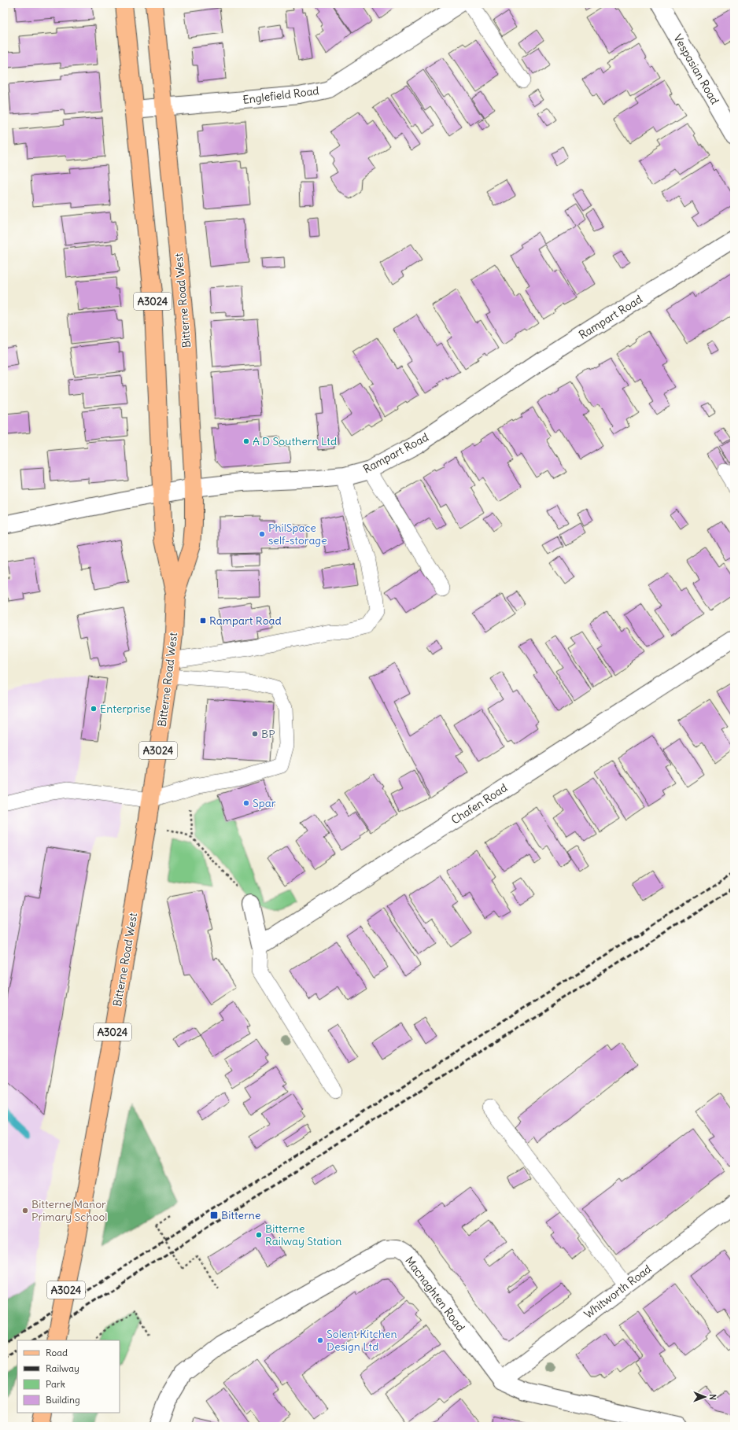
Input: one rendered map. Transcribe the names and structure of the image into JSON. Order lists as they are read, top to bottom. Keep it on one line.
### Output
{"streets":{"main road":["Bitterne Road West","A3024"],"street":["Vespasian Road","Englefield Road","Rampart Road","Chafen Road","Whitworth Road","Macnaghten Road"]},"crossings":[["Englefield Road","Bitterne Road West"],["Bitterne Road West","Rampart Road"],["Whitworth Road","Macnaghten Road"]],"places":{"other":["A D Southern Ltd","PhilSpace self-storage","Enterprise","BP","Spar","Bitterne Manor Primary School","Bitterne Railway Station","Solent Kitchen Design Ltd"],"transit":["Rampart Road","Bitterne"]},"legend":["Road","Railway","Park","Building"],"north":"right"}
